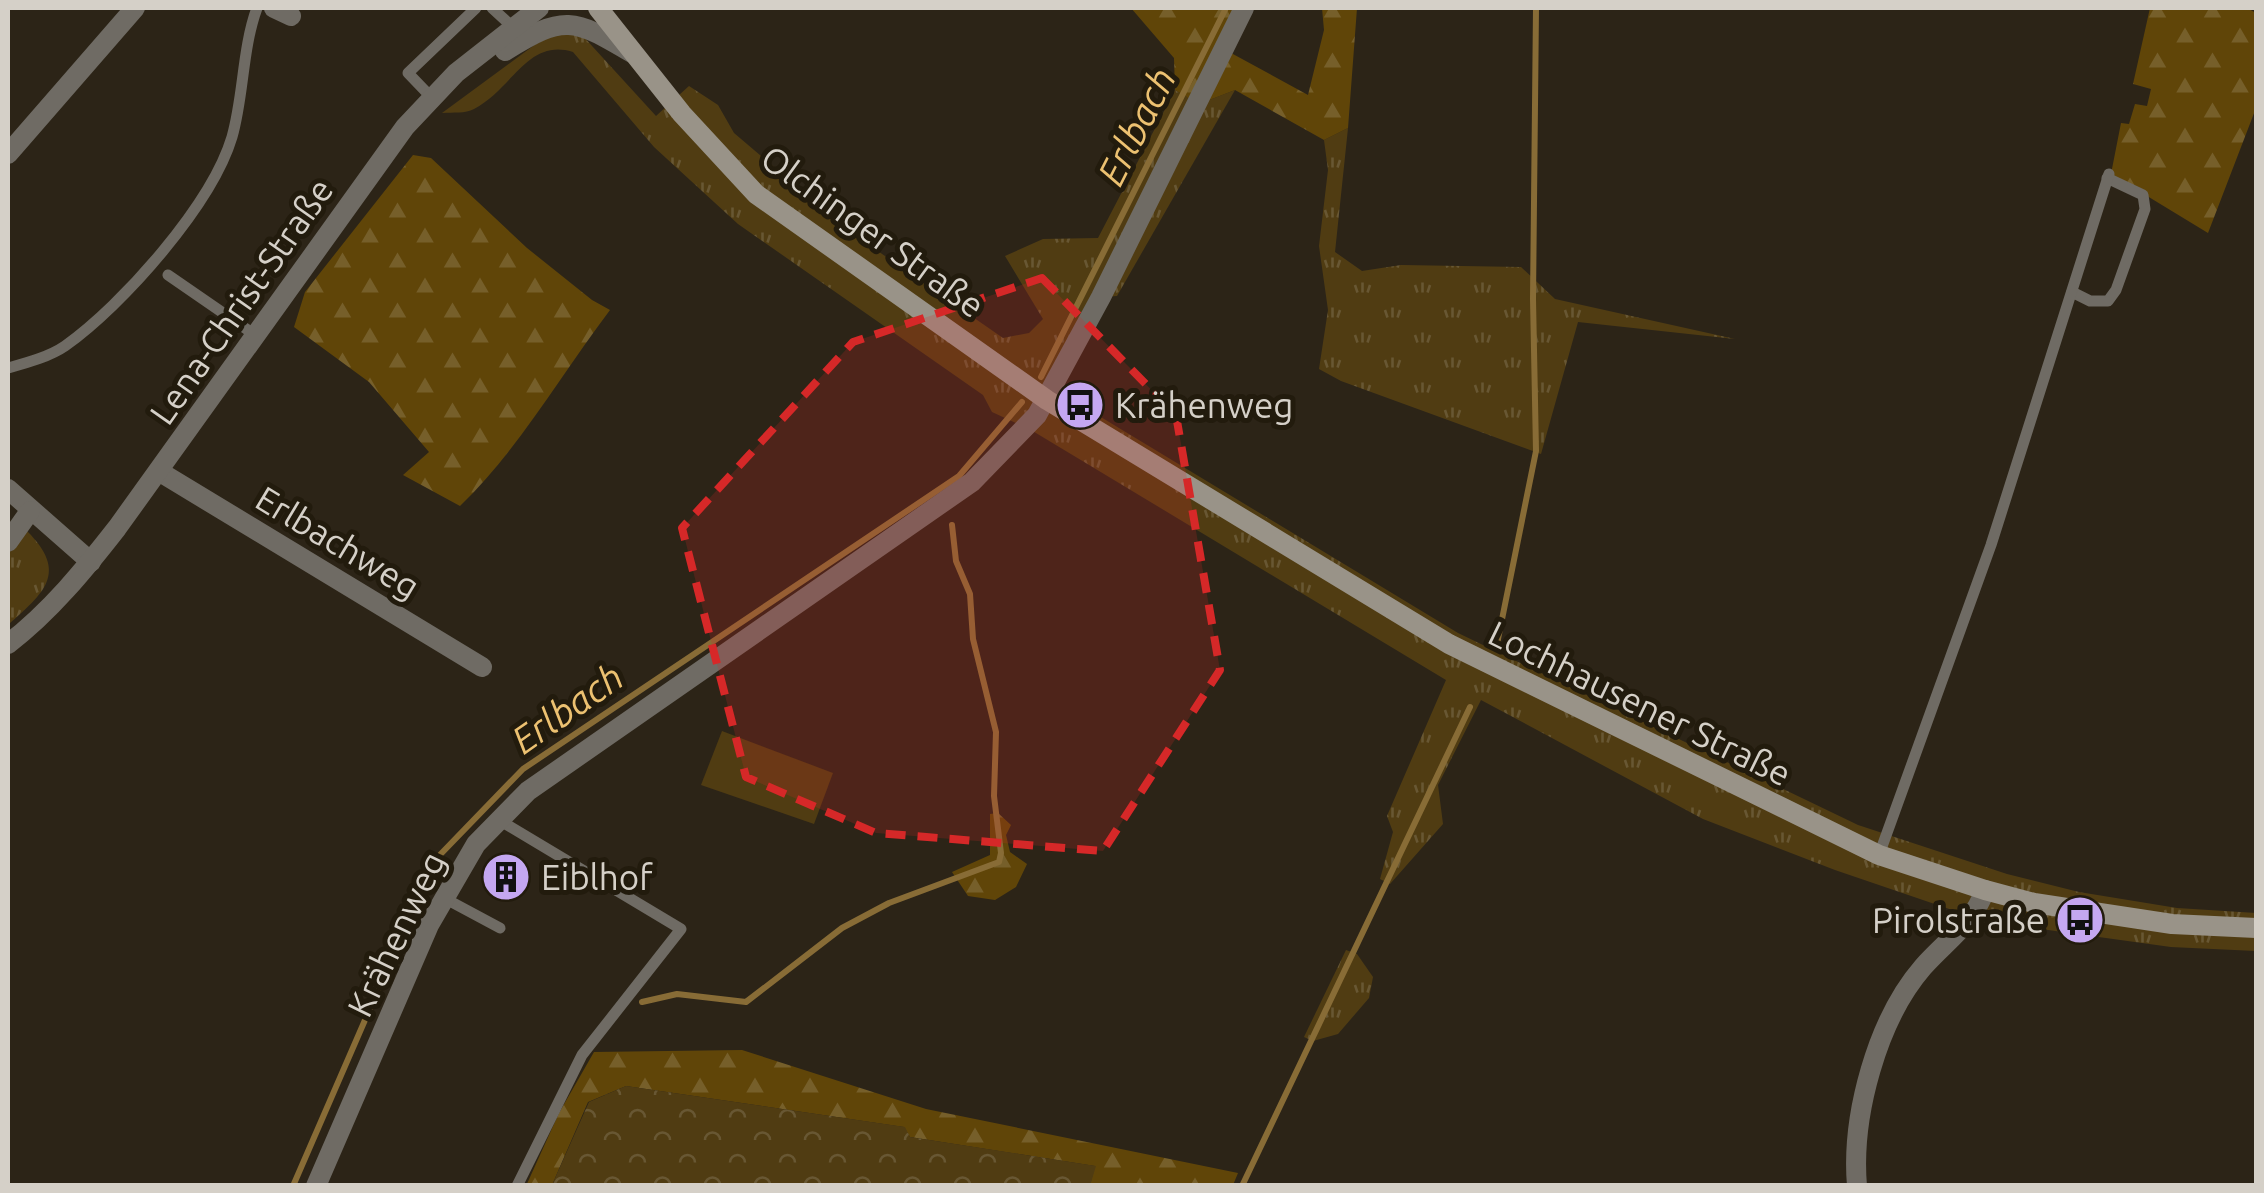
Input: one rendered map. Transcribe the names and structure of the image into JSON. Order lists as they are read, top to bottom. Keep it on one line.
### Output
{"streets":{"main road":["Olchinger Straße","Lochhausener Straße"],"street":["Lena-Christ-Straße","Erlbachweg","Krähenweg"]},"crossings":[["Olchinger Straße","Lochhausener Straße"],["Olchinger Straße","Krähenweg"],["Lena-Christ-Straße","Erlbachweg"],["Lochhausener Straße","Krähenweg"]],"water":["Erlbach"],"places":{"bus stop":["Krähenweg","Pirolstraße"],"building":["Eiblhof"]}}
